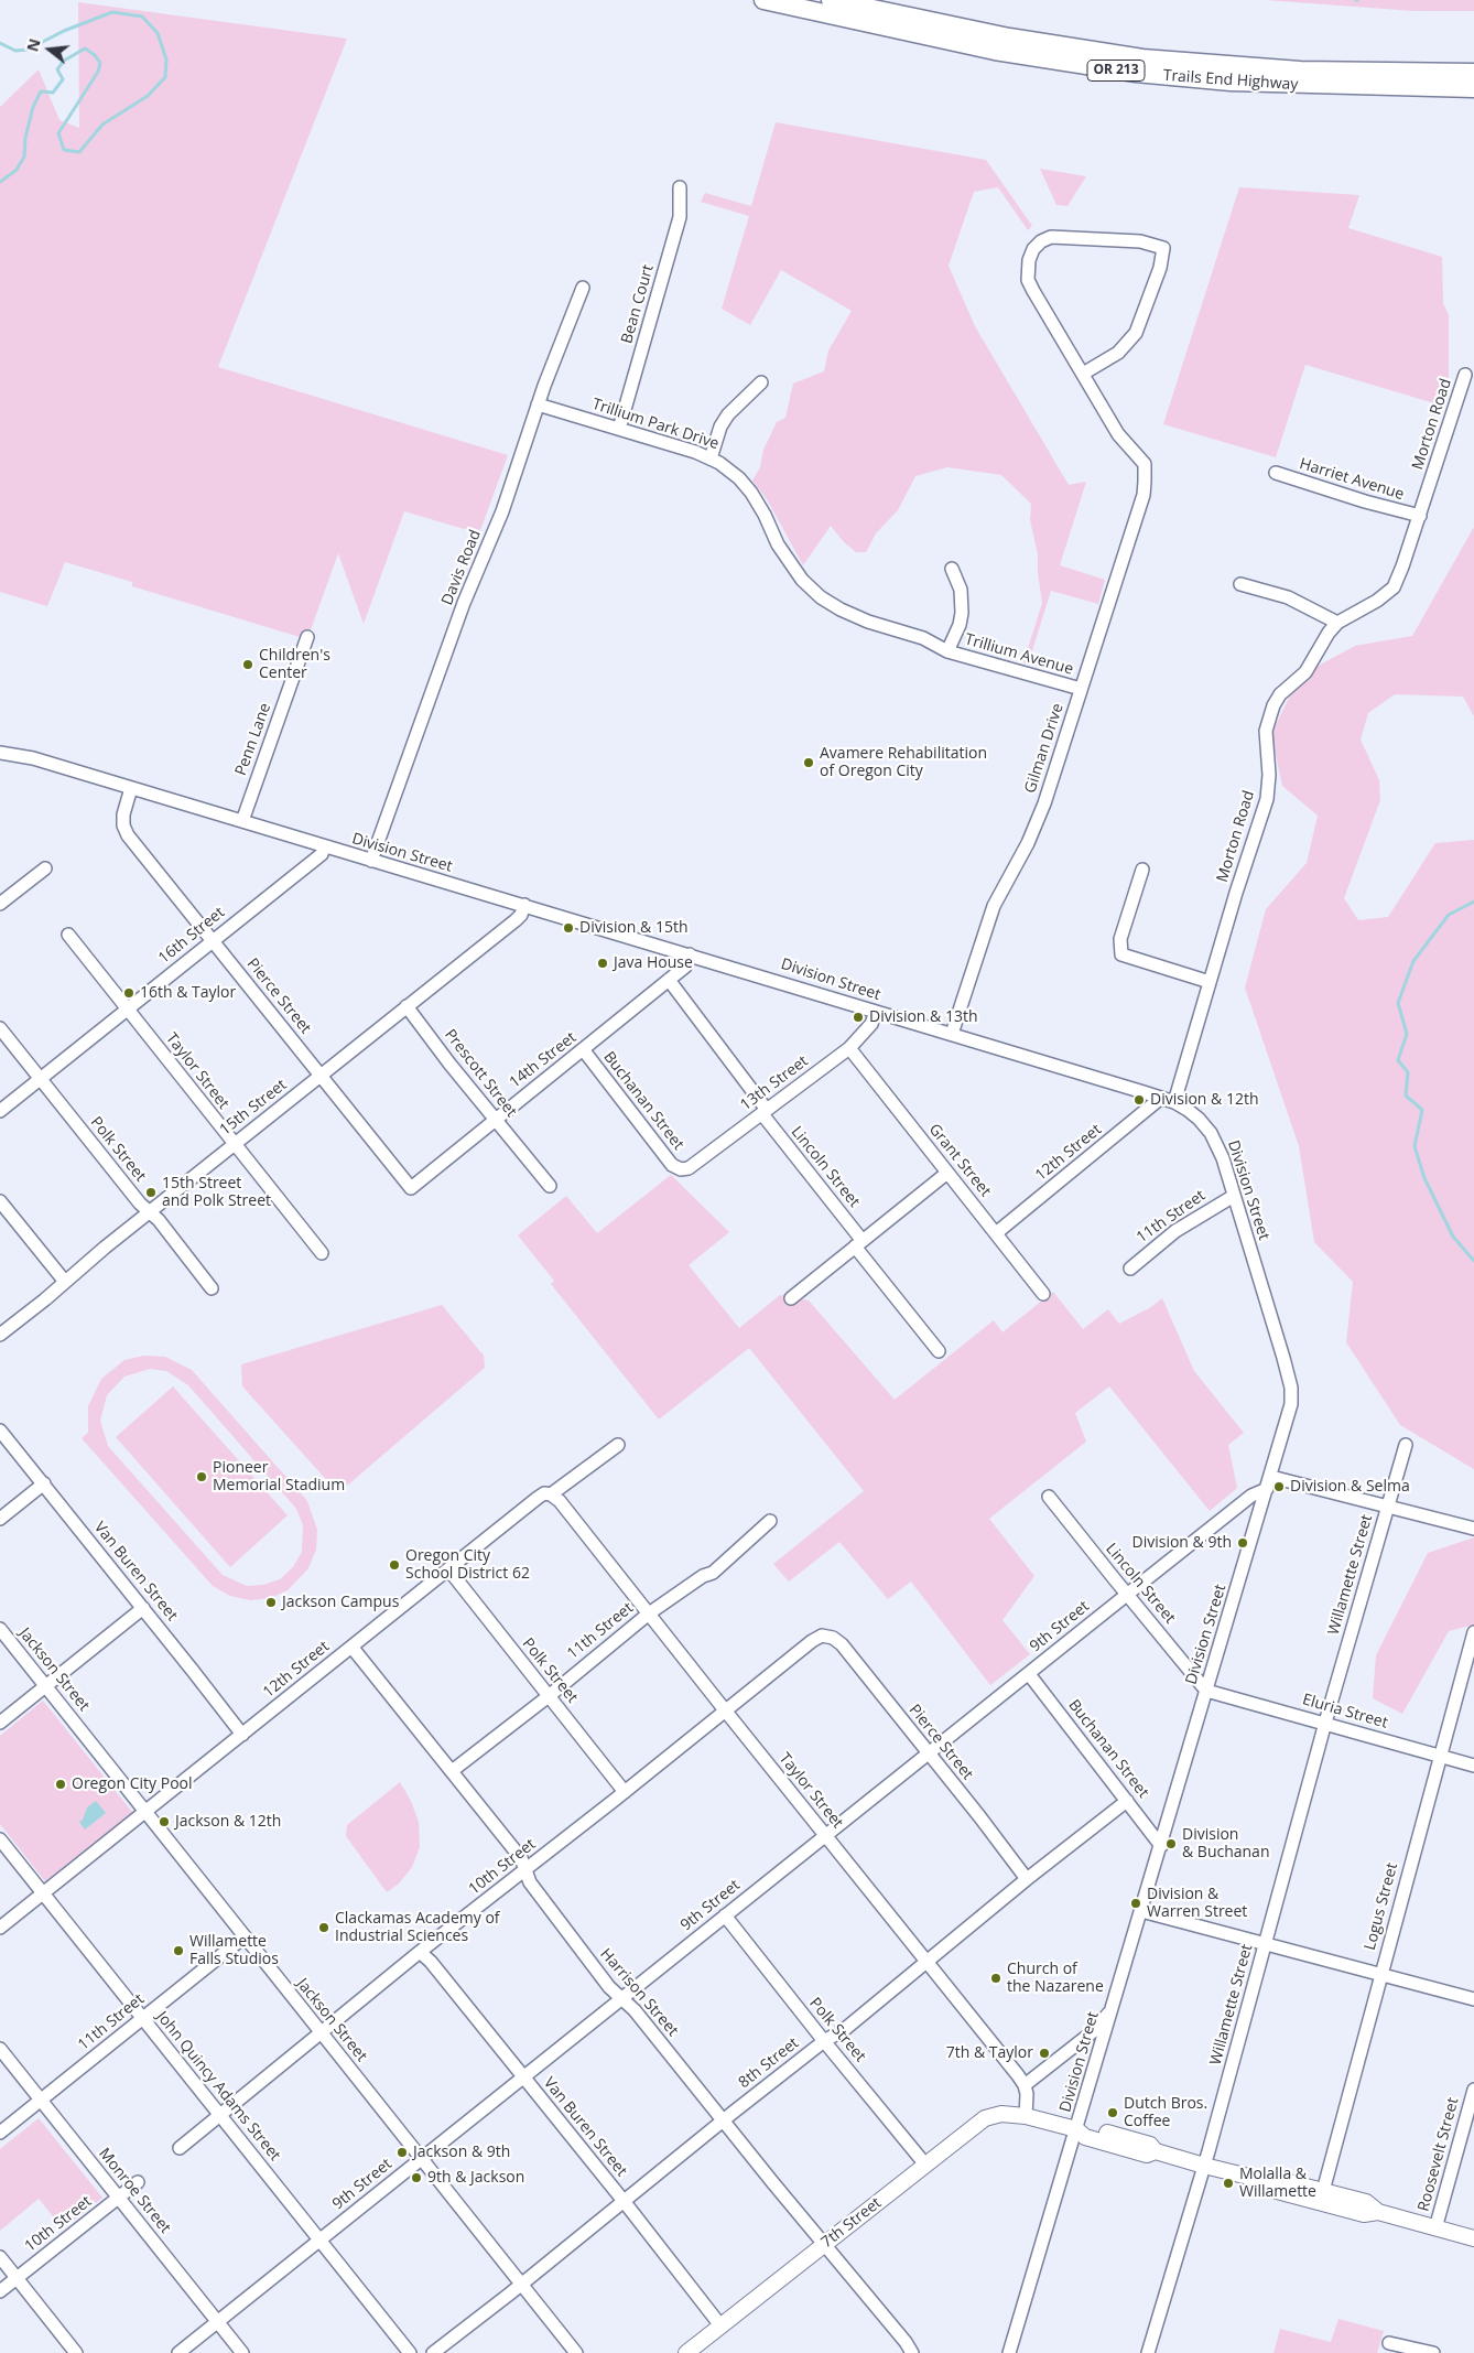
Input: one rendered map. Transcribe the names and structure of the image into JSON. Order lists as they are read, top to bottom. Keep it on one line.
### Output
{"streets":{"highway":["OR 213","Trails End Highway"],"main road":["7th Street"],"street":["Bean Court","Trillium Park Drive","Morton Road","Harriet Avenue","Davis Road","Trillium Avenue","Penn Lane","Gilman Drive","Division Street","16th Street","Pierce Street","14th Street","Taylor Street","Prescott Street","13th Street","Buchanan Street","15th Street","Polk Street","12th Street","Grant Street","Lincoln Street","11th Street","Van Buren Street","Willamette Street","9th Street","Jackson Street","Eluria Street","10th Street","Logus Street","Harrison Street","8th Street","John Quincy Adams Street","Roosevelt Street","Monroe Street"]},"crossings":[["Bean Court","Trillium Park Drive"],["Trillium Park Drive","Davis Road"],["Trillium Park Drive","Trillium Avenue"],["Morton Road","Harriet Avenue"],["Morton Road","Division Street"],["Davis Road","Division Street"],["Trillium Avenue","Gilman Drive"],["Penn Lane","Division Street"],["Gilman Drive","Division Street"],["Division Street","16th Street"],["Division Street","Pierce Street"],["Division Street","14th Street"],["Division Street","13th Street"],["Division Street","Buchanan Street"],["Division Street","15th Street"],["Division Street","12th Street"],["Division Street","Lincoln Street"],["Division Street","11th Street"],["Division Street","9th Street"],["Division Street","Eluria Street"],["Division Street","7th Street"],["16th Street","Pierce Street"],["16th Street","Taylor Street"],["16th Street","Polk Street"],["Pierce Street","14th Street"],["Pierce Street","15th Street"],["Pierce Street","9th Street"],["Pierce Street","10th Street"],["Pierce Street","8th Street"],["14th Street","Prescott Street"],["14th Street","Buchanan Street"],["14th Street","Lincoln Street"],["Taylor Street","15th Street"],["Taylor Street","12th Street"],["Taylor Street","11th Street"],["Taylor Street","9th Street"],["Taylor Street","10th Street"],["Taylor Street","8th Street"],["Prescott Street","15th Street"],["13th Street","Buchanan Street"],["13th Street","Grant Street"],["13th Street","Lincoln Street"],["Buchanan Street","9th Street"],["Buchanan Street","8th Street"],["15th Street","Polk Street"],["Polk Street","12th Street"],["Polk Street","11th Street"],["Polk Street","9th Street"],["Polk Street","10th Street"],["Polk Street","8th Street"],["Polk Street","7th Street"],["12th Street","Grant Street"],["12th Street","Van Buren Street"],["12th Street","Jackson Street"],["12th Street","Harrison Street"],["12th Street","John Quincy Adams Street"],["Lincoln Street","9th Street"],["Lincoln Street","Eluria Street"],["11th Street","Jackson Street"],["11th Street","Harrison Street"],["11th Street","John Quincy Adams Street"],["11th Street","Monroe Street"],["Van Buren Street","9th Street"],["Van Buren Street","10th Street"],["Van Buren Street","8th Street"],["Van Buren Street","7th Street"],["Willamette Street","Eluria Street"],["Willamette Street","7th Street"],["9th Street","Jackson Street"],["9th Street","Harrison Street"],["9th Street","John Quincy Adams Street"],["9th Street","Monroe Street"],["Jackson Street","10th Street"],["Jackson Street","8th Street"],["Eluria Street","Logus Street"],["10th Street","Harrison Street"],["10th Street","John Quincy Adams Street"],["10th Street","Monroe Street"],["Harrison Street","8th Street"],["Harrison Street","7th Street"]],"places":["Children's Center","Avamere Rehabilitation of Oregon City","Division & 15th","Java House","16th & Taylor","Division & 13th","Division & 12th","15th Street and Polk Street","Pioneer Memorial Stadium","Division & Selma","Division & 9th","Oregon City School District 62","Jackson Campus","Oregon City Pool","Jackson & 12th","Division & Buchanan","Division & Warren Street","Clackamas Academy of Industrial Sciences","Willamette Falls Studios","Church of the Nazarene","7th & Taylor","Dutch Bros. Coffee","Jackson & 9th","9th & Jackson","Molalla & Willamette"],"north":"left"}
